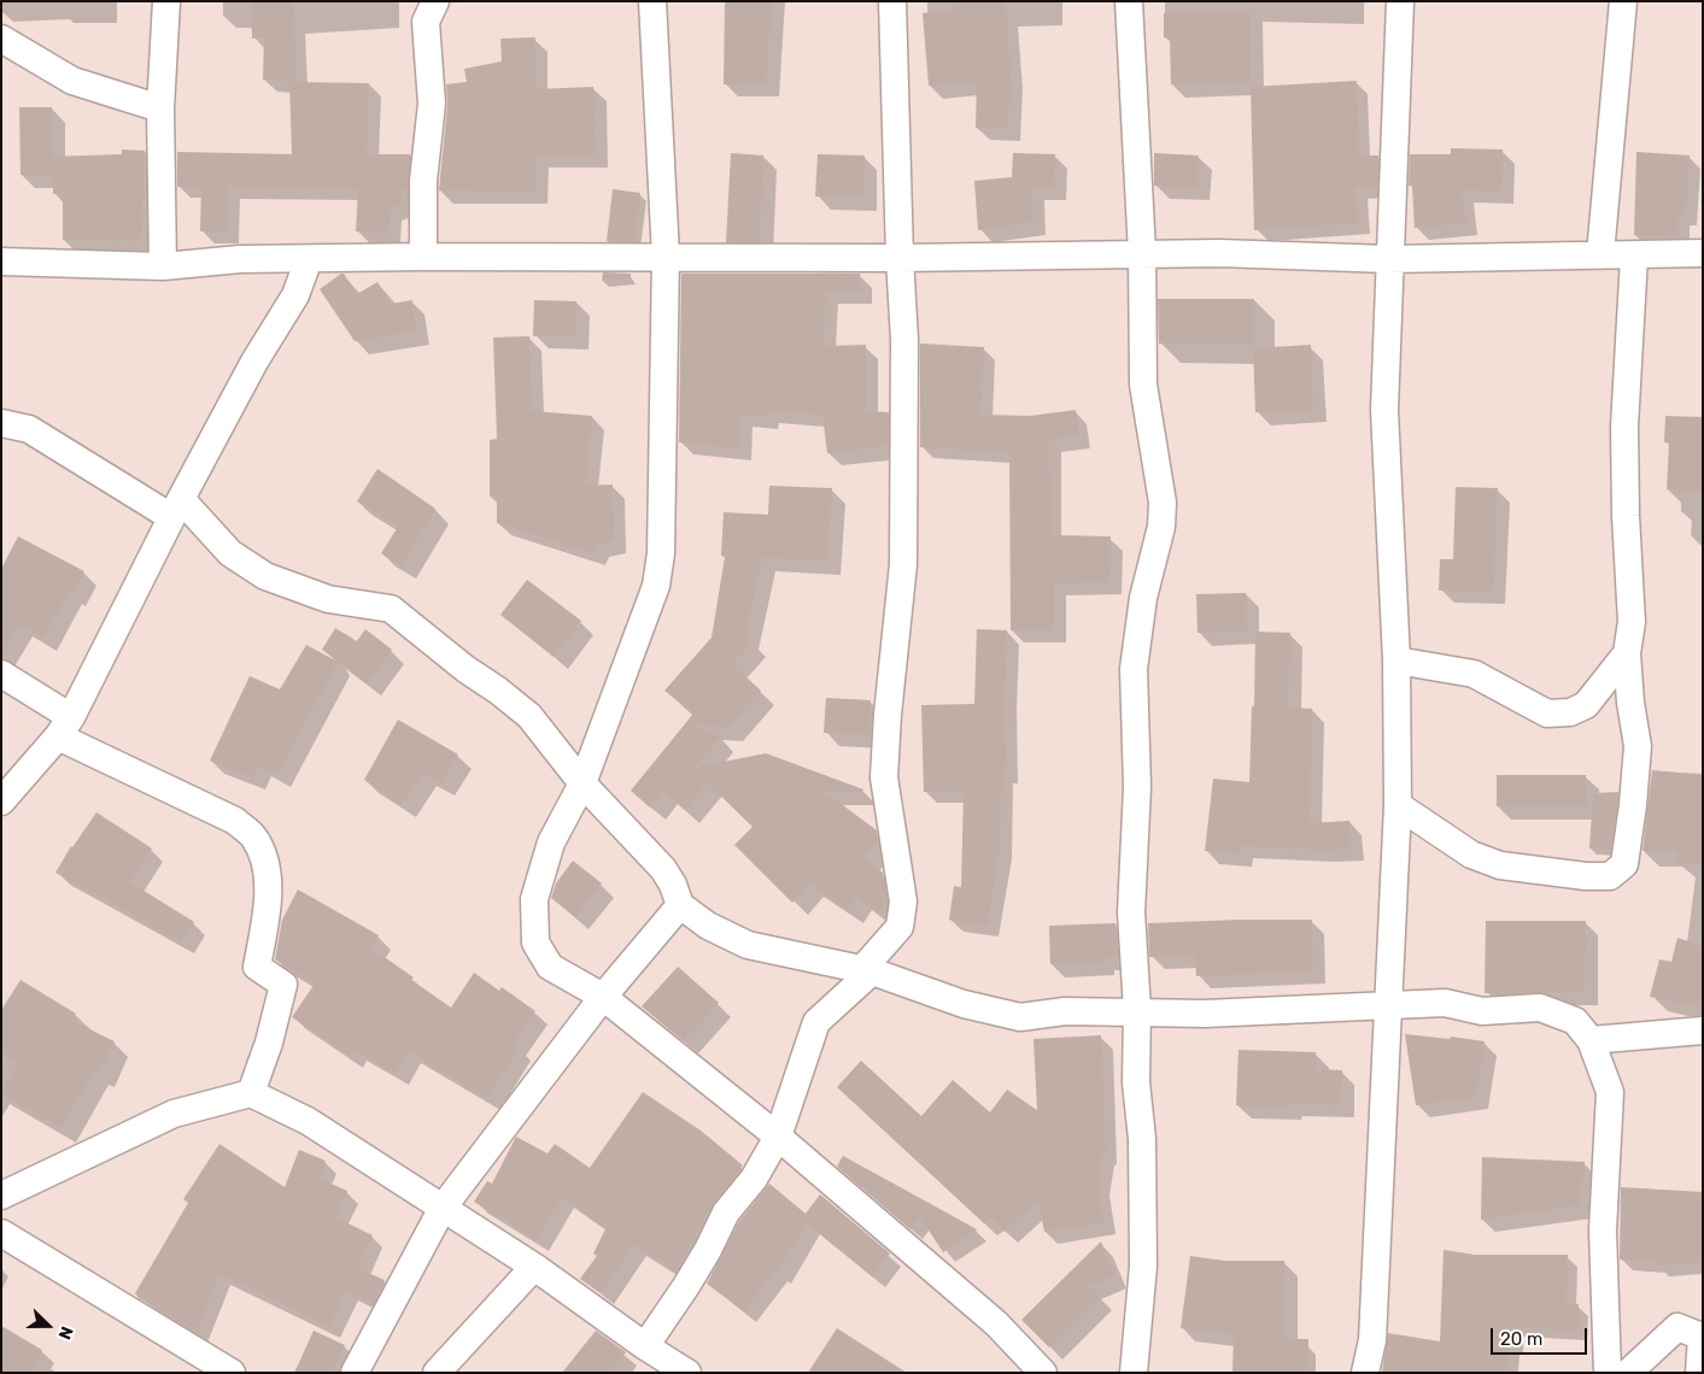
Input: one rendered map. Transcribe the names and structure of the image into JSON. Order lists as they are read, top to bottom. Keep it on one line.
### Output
{"scale_bar":"20 m","north":"right"}
